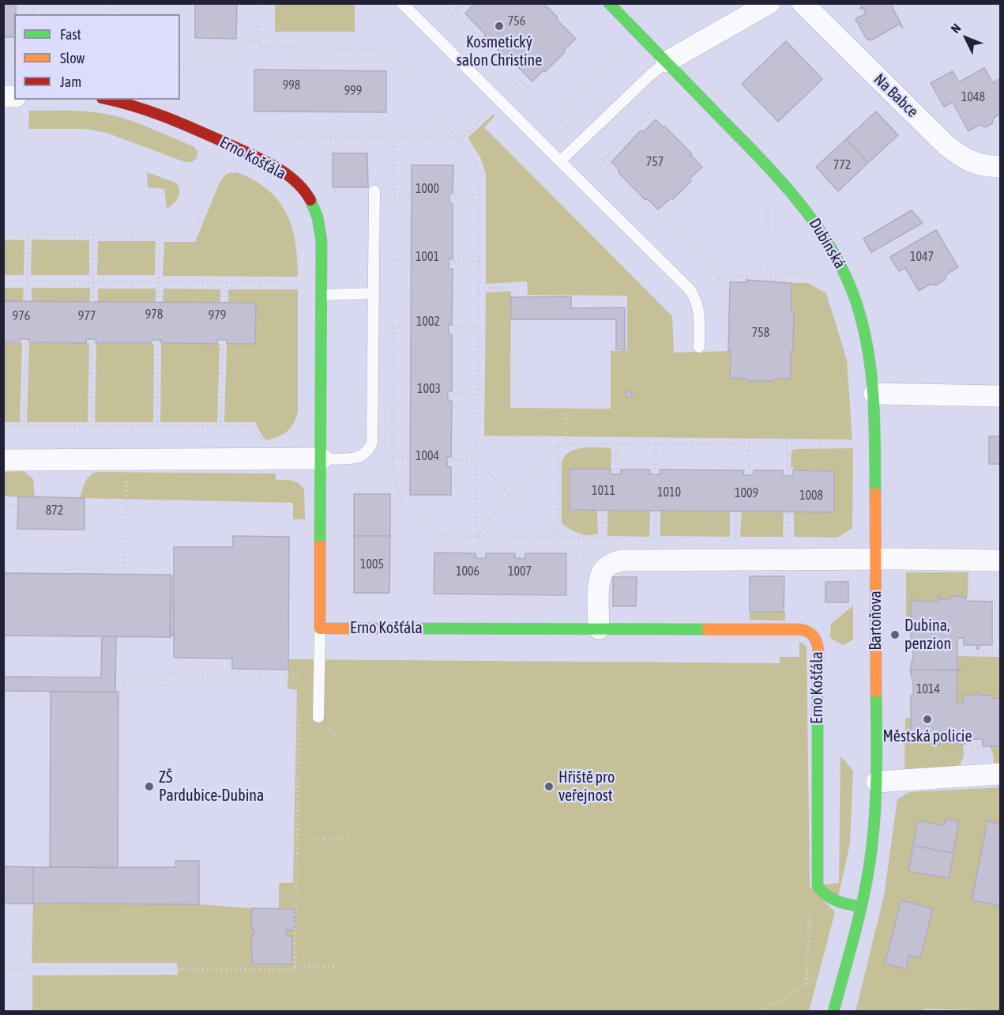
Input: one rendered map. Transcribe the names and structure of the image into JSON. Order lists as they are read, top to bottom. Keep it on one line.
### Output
{"streets":{"street":["Na Babce","Erno Košťála","Dubinská","Bartoňova"]},"crossings":[["Dubinská","Bartoňova"]],"places":["Kosmetický salon Christine","Dubina, penzion","Městská policie","ZŠ Pardubice-Dubina","Hřiště pro veřejnost"],"house_numbers":["756","998","999","1048","757","772","1000","1001","1047","978","979","976","977","1002","758","1003","1004","1011","1010","1009","1008","872","1005","1006","1007","1014"],"legend":["Fast","Slow","Jam"],"north":"top left"}
